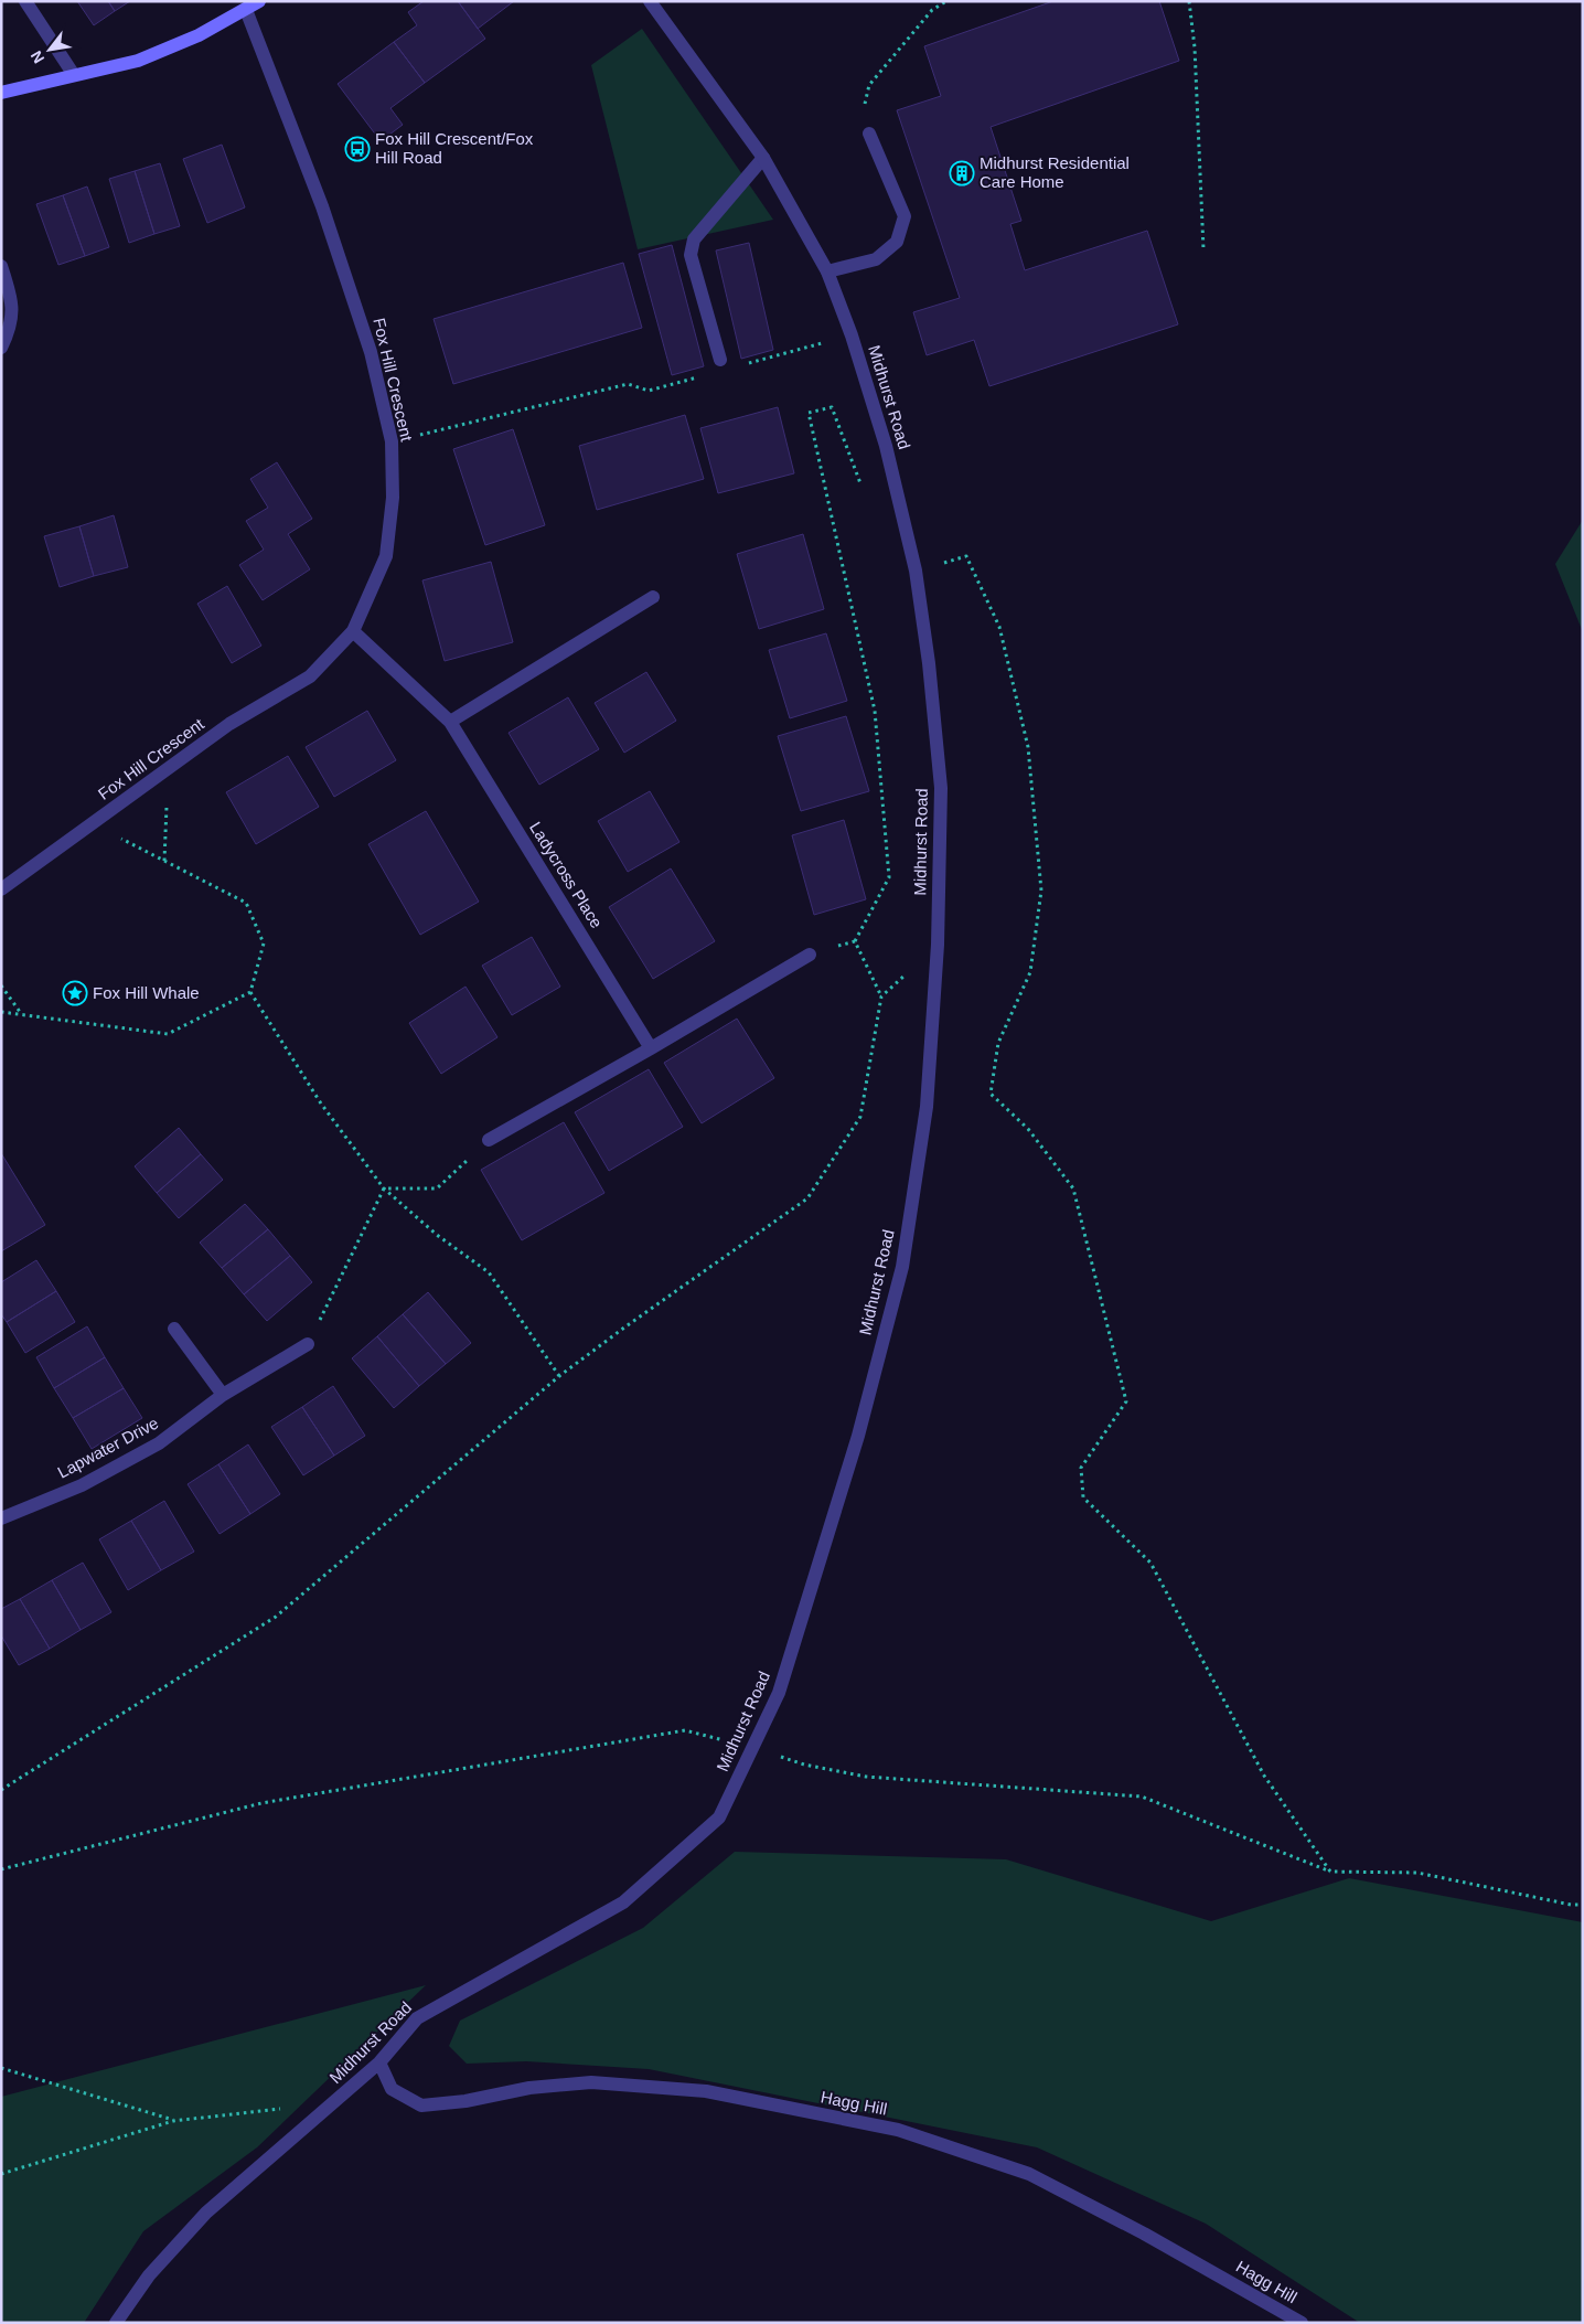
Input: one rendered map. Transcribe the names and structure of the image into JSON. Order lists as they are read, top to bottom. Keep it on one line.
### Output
{"streets":{"street":["Fox Hill Crescent","Midhurst Road","Ladycross Place","Lapwater Drive","Hagg Hill"]},"crossings":[["Fox Hill Crescent","Ladycross Place"],["Midhurst Road","Hagg Hill"]],"places":{"bus stop":["Fox Hill Crescent/Fox Hill Road"],"building":["Midhurst Residential Care Home"],"place":["Fox Hill Whale"]},"north":"bottom left"}
